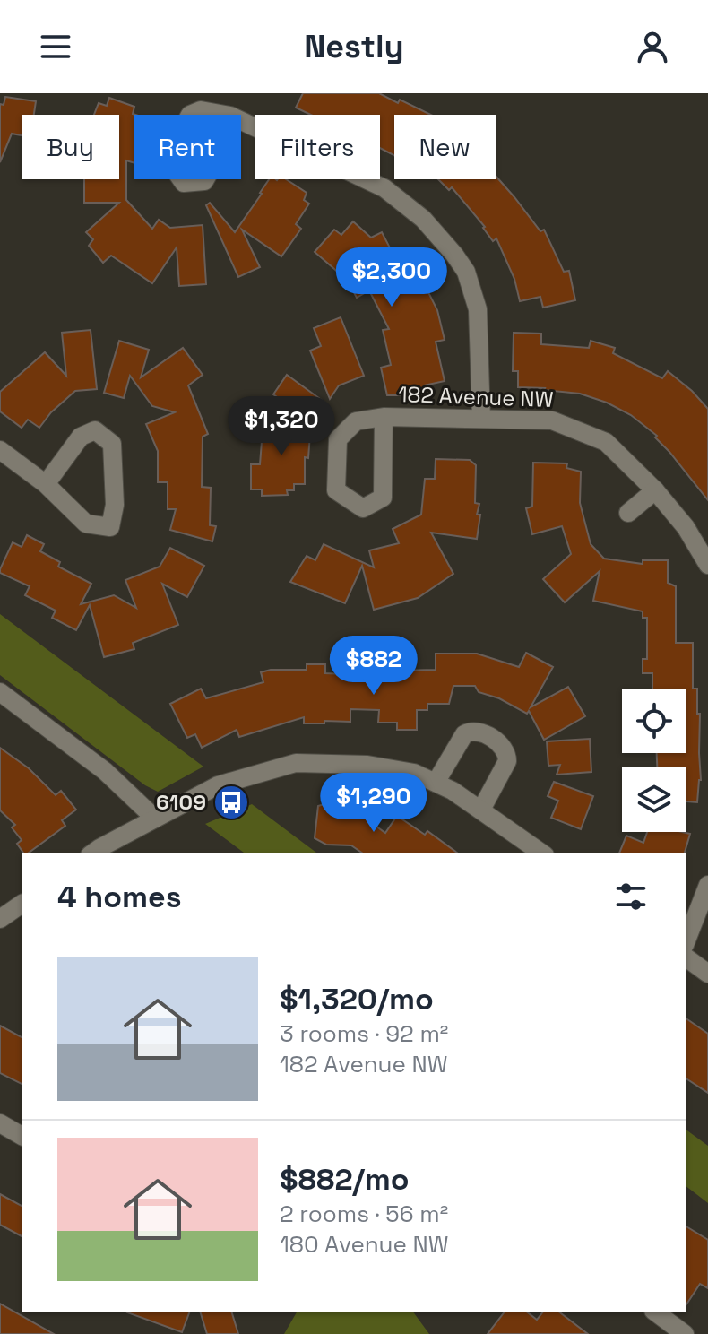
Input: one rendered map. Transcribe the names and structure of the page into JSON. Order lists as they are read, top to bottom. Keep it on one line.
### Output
{"streets":{"street":["182 Avenue NW"]},"places":{"bus stop":["6109"]},"page":{"header":"Nestly","chip":["Buy","Rent","Filters","New"],"price":["$2,300","$1,320","$882","$1,290"],"heading":"4 homes","list":[{"name":"$1,320/mo","note":"3 rooms · 92 m² · 182 Avenue NW"},{"name":"$882/mo","note":"2 rooms · 56 m² · 180 Avenue NW"}]}}
